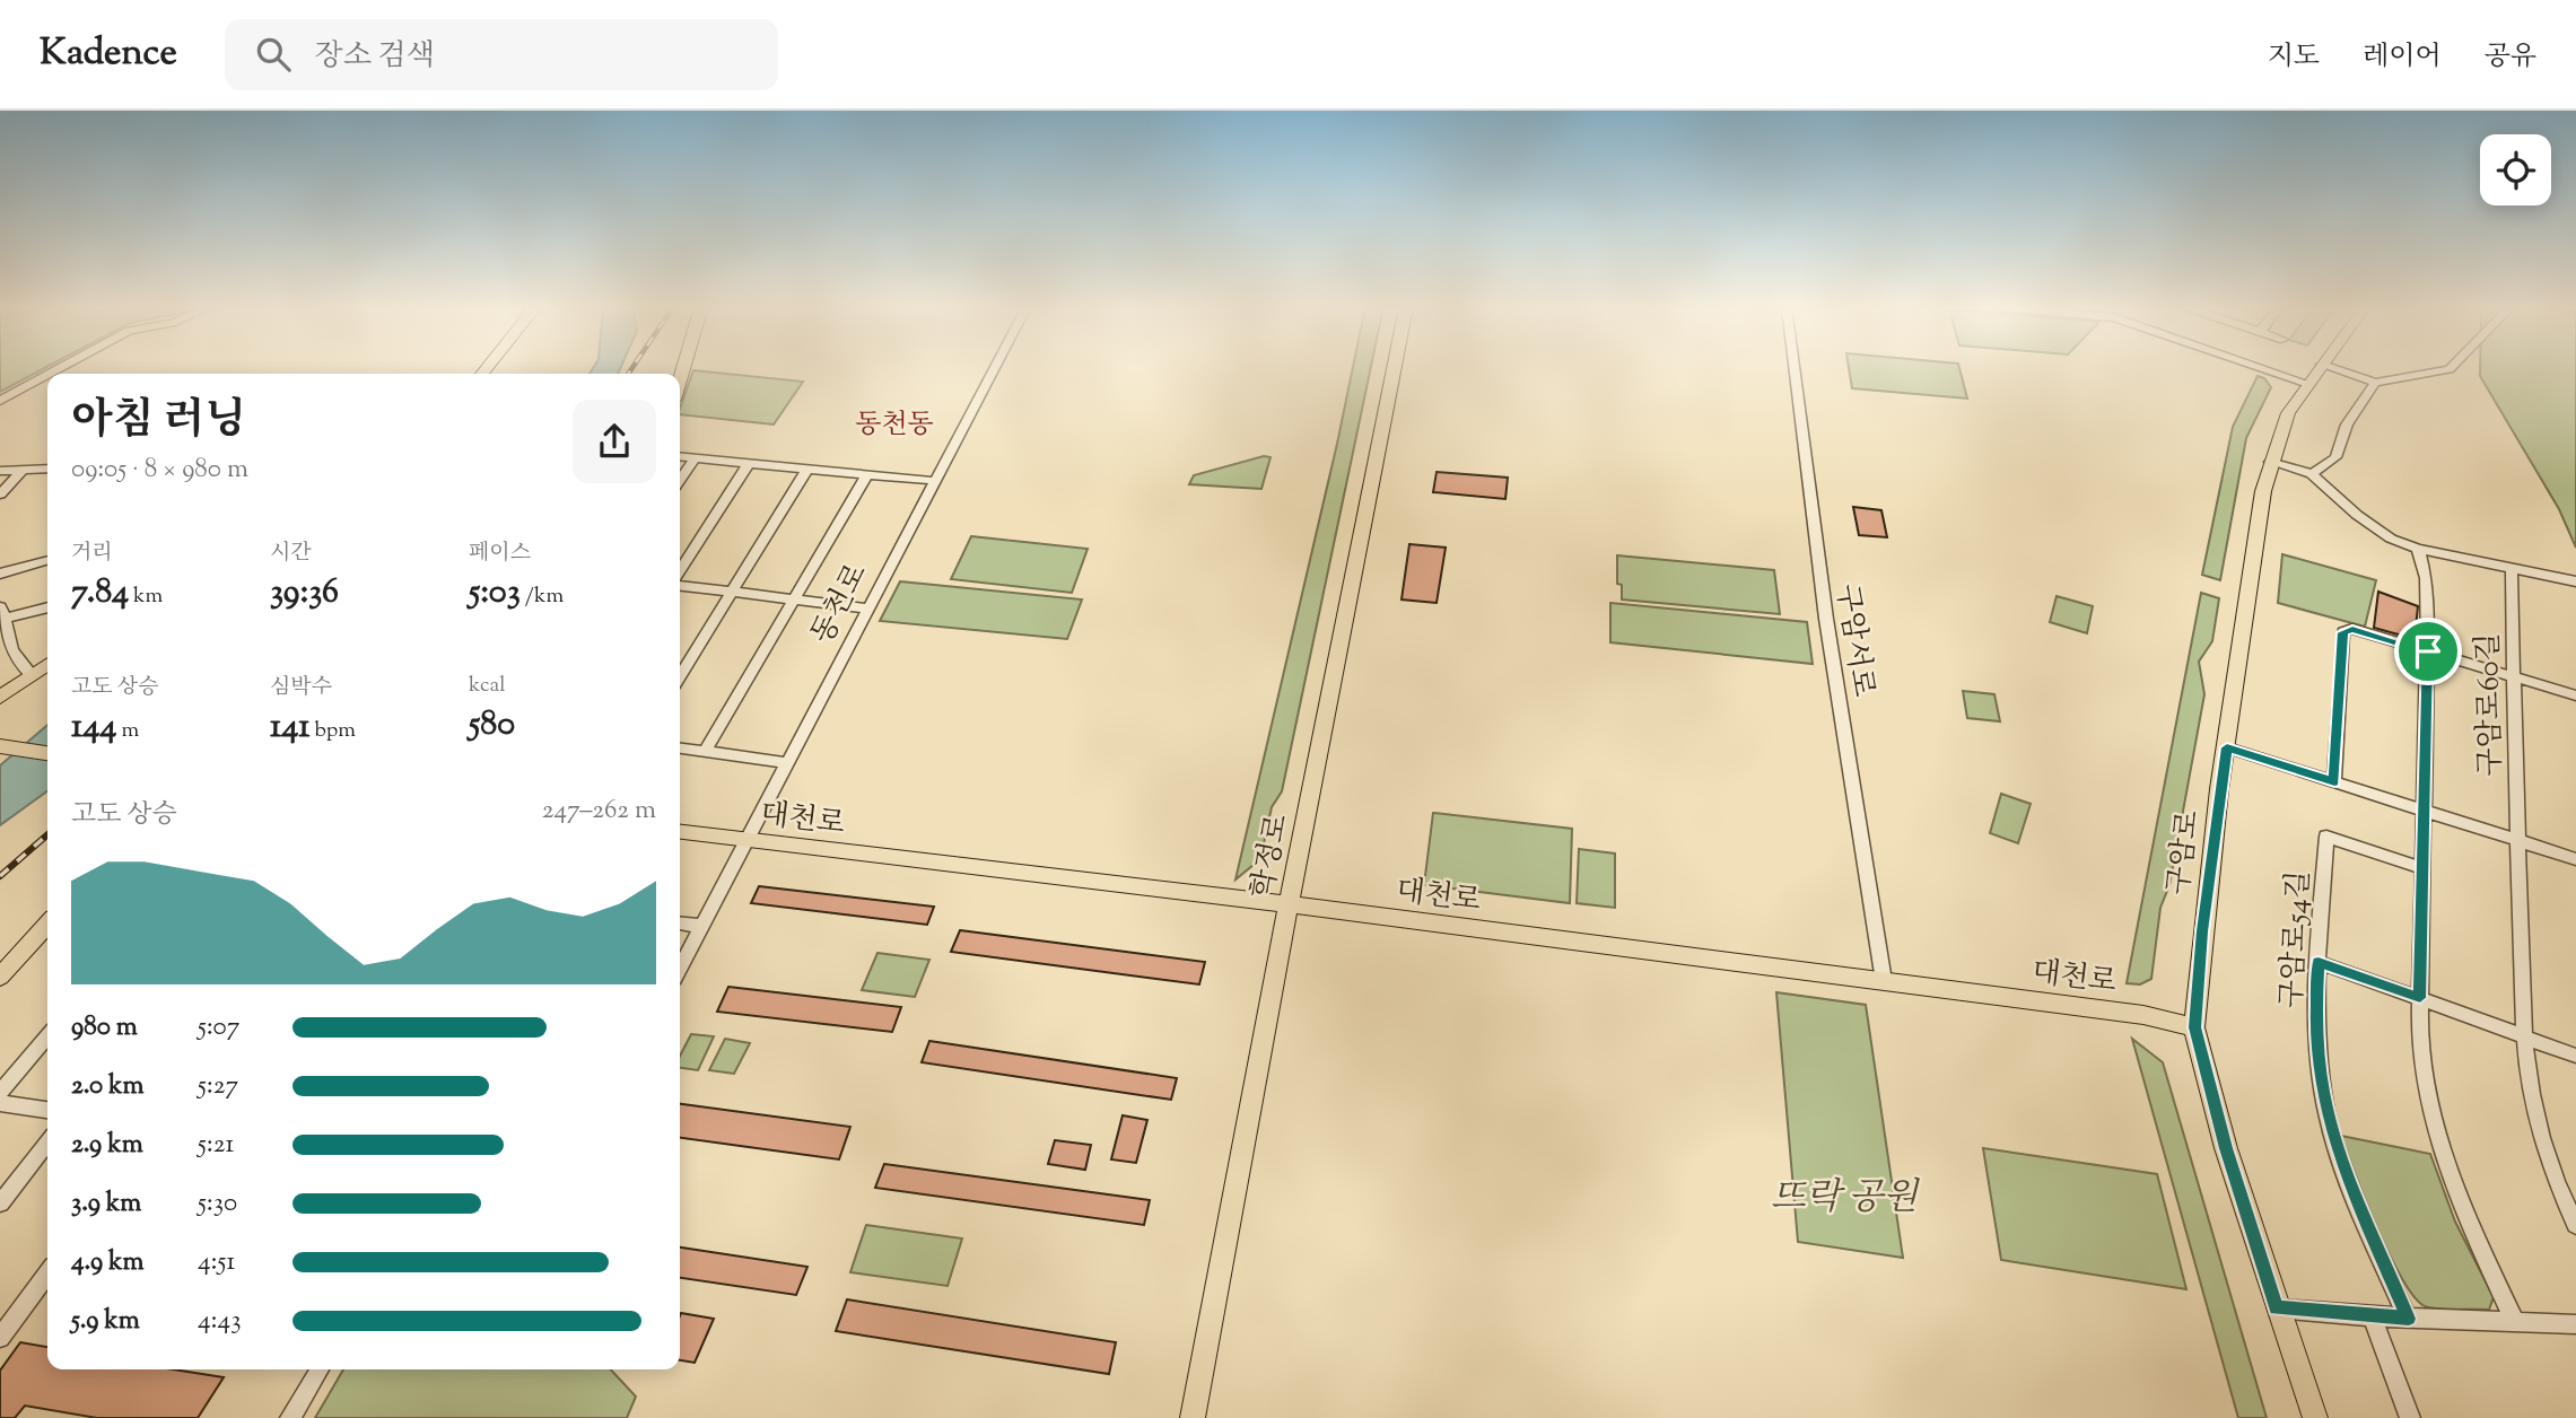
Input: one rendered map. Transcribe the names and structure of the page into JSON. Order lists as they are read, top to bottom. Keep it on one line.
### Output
{"streets":{"main road":["대천로","구암로","학정로"],"street":["동천로","구암서로","구암로60길","구암로54길"]},"crossings":[["동천로","대천로"],["구암서로","대천로"],["구암로60길","구암로54길"],["대천로","구암로"],["대천로","학정로"]],"districts":["동천동"],"parks":["뜨락 공원"],"page":{"header":"Kadence","search":"장소 검색","nav":["지도","레이어","공유"],"heading":["아침 러닝","09:05 · 8 × 980 m"],"stats":[["거리","7.84 km"],["시간","39:36"],["페이스","5:03 /km"],["고도 상승","144 m"],["심박수","141 bpm"],["kcal","580"]],"chart":["고도 상승","247–262 m"],"list":[{"name":"980 m","note":"5:07"},{"name":"2.0 km","note":"5:27"},{"name":"2.9 km","note":"5:21"},{"name":"3.9 km","note":"5:30"},{"name":"4.9 km","note":"4:51"},{"name":"5.9 km","note":"4:43"}]}}
